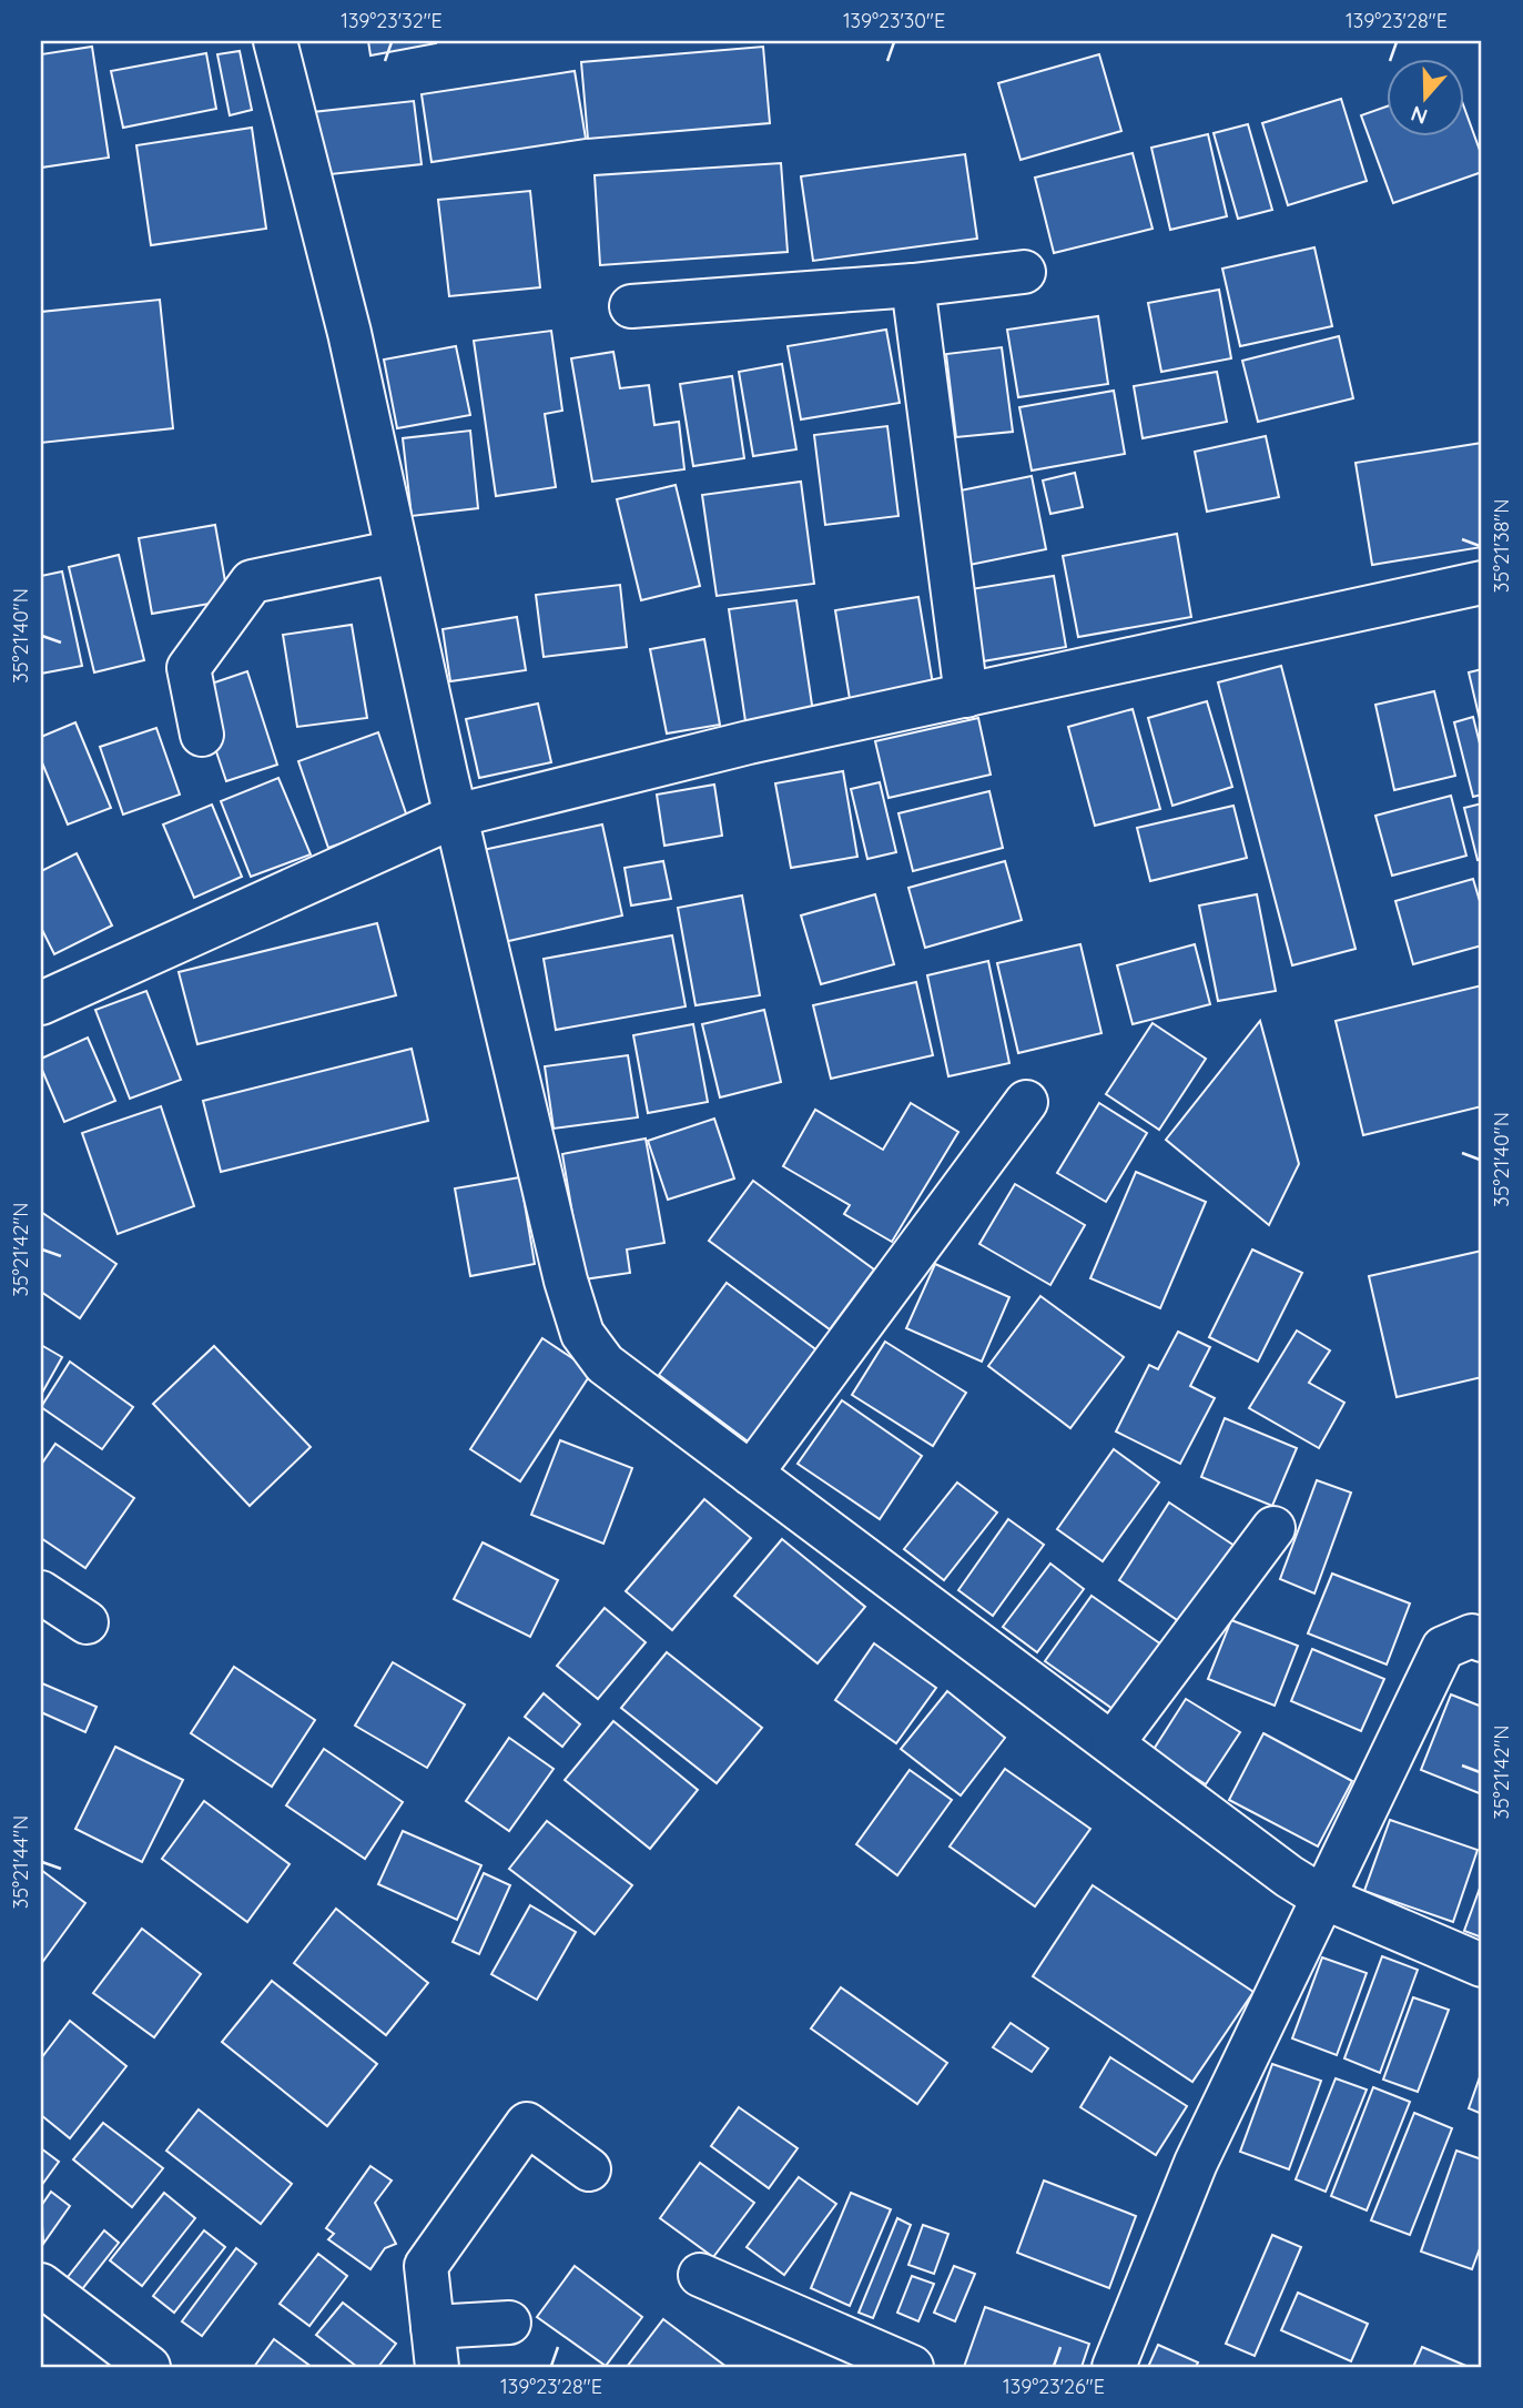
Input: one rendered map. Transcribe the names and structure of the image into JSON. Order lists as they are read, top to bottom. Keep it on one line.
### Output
{"north":"bottom","coordinates":["139°23'32\"E","139°23'30\"E","139°23'28\"E","35°21'38\"N","35°21'40\"N","35°21'42\"N","35°21'44\"N","139°23'26\"E"]}
